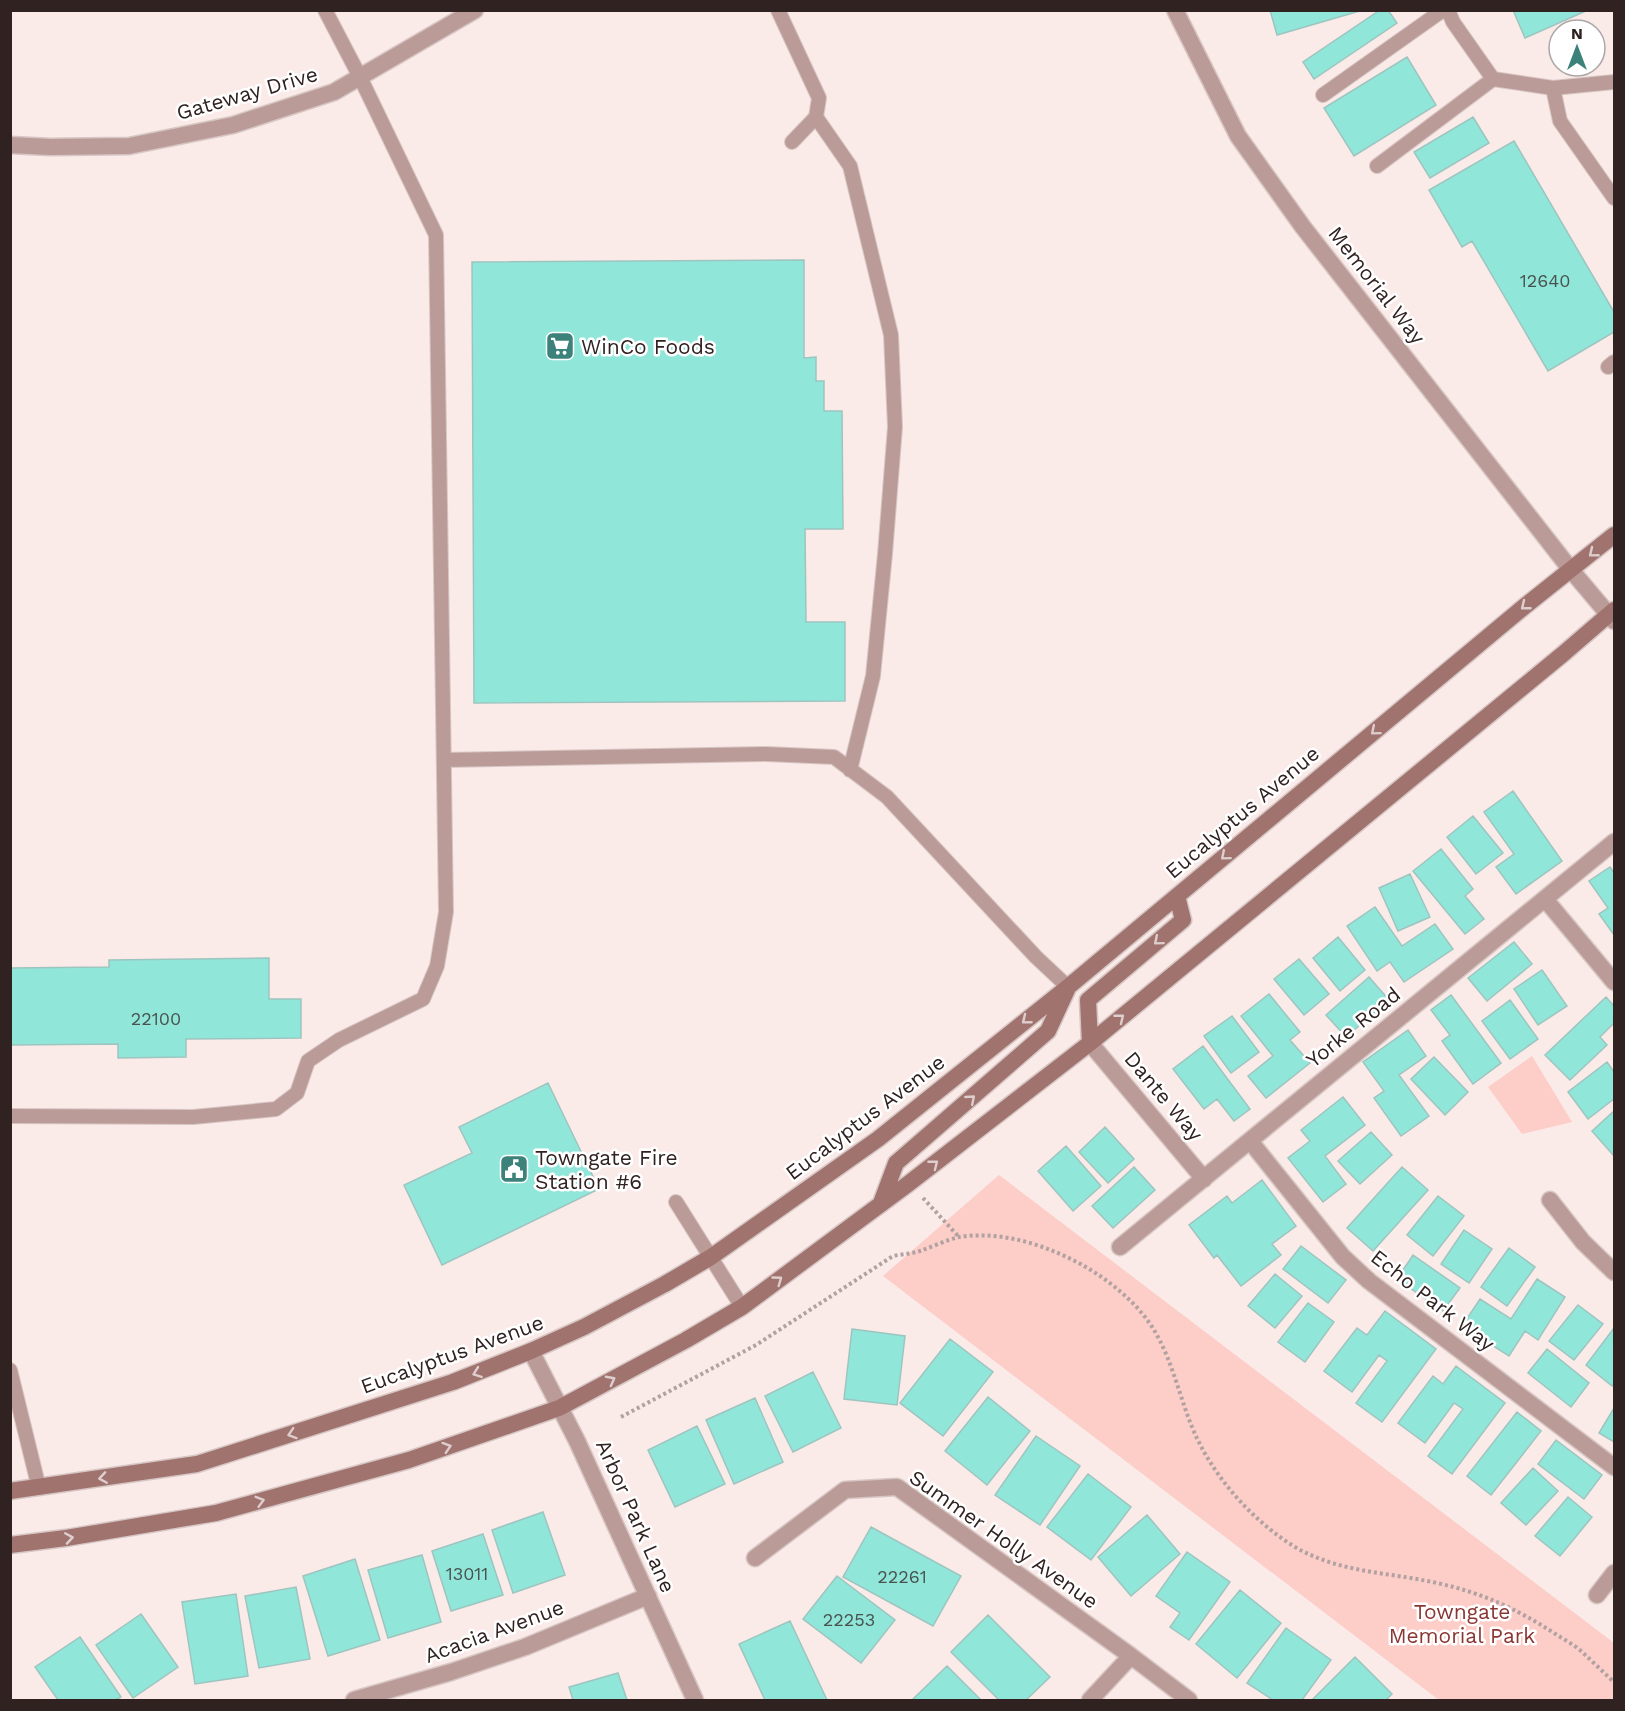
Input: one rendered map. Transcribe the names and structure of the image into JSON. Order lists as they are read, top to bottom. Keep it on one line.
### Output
{"streets":{"main road":["Eucalyptus Avenue"],"street":["Gateway Drive","Memorial Way","Yorke Road","Dante Way","Echo Park Way","Arbor Park Lane","Summer Holly Avenue","Acacia Avenue"]},"crossings":[["Memorial Way","Eucalyptus Avenue"],["Eucalyptus Avenue","Arbor Park Lane"],["Yorke Road","Dante Way"],["Yorke Road","Echo Park Way"],["Arbor Park Lane","Acacia Avenue"]],"parks":["Towngate Memorial Park"],"places":{"supermarket":["WinCo Foods"],"public building":["Towngate Fire Station #6"]},"house_numbers":["12640","22100","13011","22261","22253"],"north":"top"}
